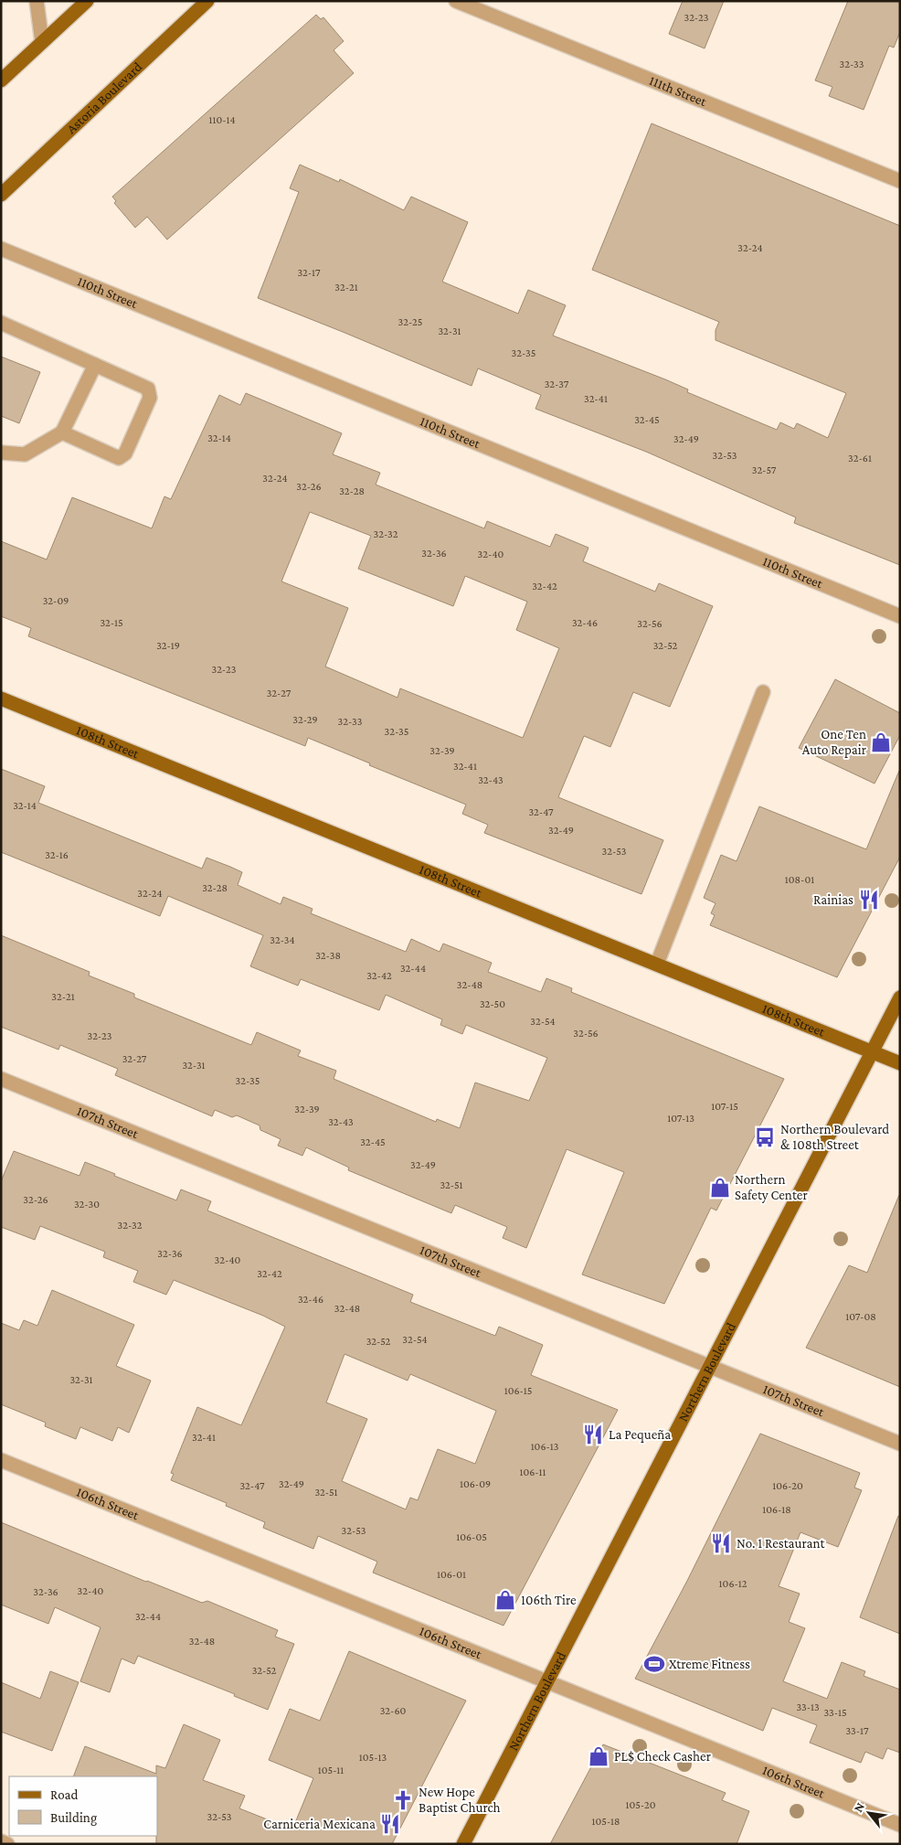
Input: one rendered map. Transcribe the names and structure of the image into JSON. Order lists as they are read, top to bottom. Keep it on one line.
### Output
{"streets":{"main road":["Astoria Boulevard","108th Street","Northern Boulevard"],"street":["111th Street","110th Street","107th Street","106th Street"]},"crossings":[["108th Street","Northern Boulevard"],["107th Street","Northern Boulevard"],["Northern Boulevard","106th Street"]],"places":{"shop":["One Ten Auto Repair","Northern Safety Center","106th Tire","PL$ Check Casher"],"restaurant":["Rainias","La Pequeña","No. 1 Restaurant","Carniceria Mexicana"],"bus stop":["Northern Boulevard & 108th Street"],"sports":["Xtreme Fitness"],"church":["New Hope Baptist Church"]},"house_numbers":["32-23","32-33","110-14","32-24","32-17","32-21","32-25","32-31","32-35","32-37","32-41","32-45","32-14","32-49","32-53","32-61","32-57","32-24","32-26","32-28","32-32","32-36","32-40","32-42","32-09","32-15","32-46","32-56","32-19","32-52","32-23","32-27","32-29","32-33","32-35","32-39","32-41","32-43","32-14","32-47","32-49","32-53","32-16","108-01","32-28","32-24","32-34","32-38","32-44","32-42","32-48","32-21","32-50","32-54","32-56","32-23","32-27","32-31","32-35","107-15","32-39","107-13","32-43","32-45","32-49","32-51","32-26","32-30","32-32","32-36","32-40","32-42","32-46","32-48","107-08","32-54","32-52","32-31","106-15","32-41","106-13","106-11","32-49","106-09","32-47","106-20","32-51","106-18","32-53","106-05","106-01","106-12","32-40","32-36","32-44","32-48","32-52","33-13","32-60","33-15","33-17","105-13","105-11","105-20","32-53","105-18"],"legend":["Road","Building"],"north":"top left"}
